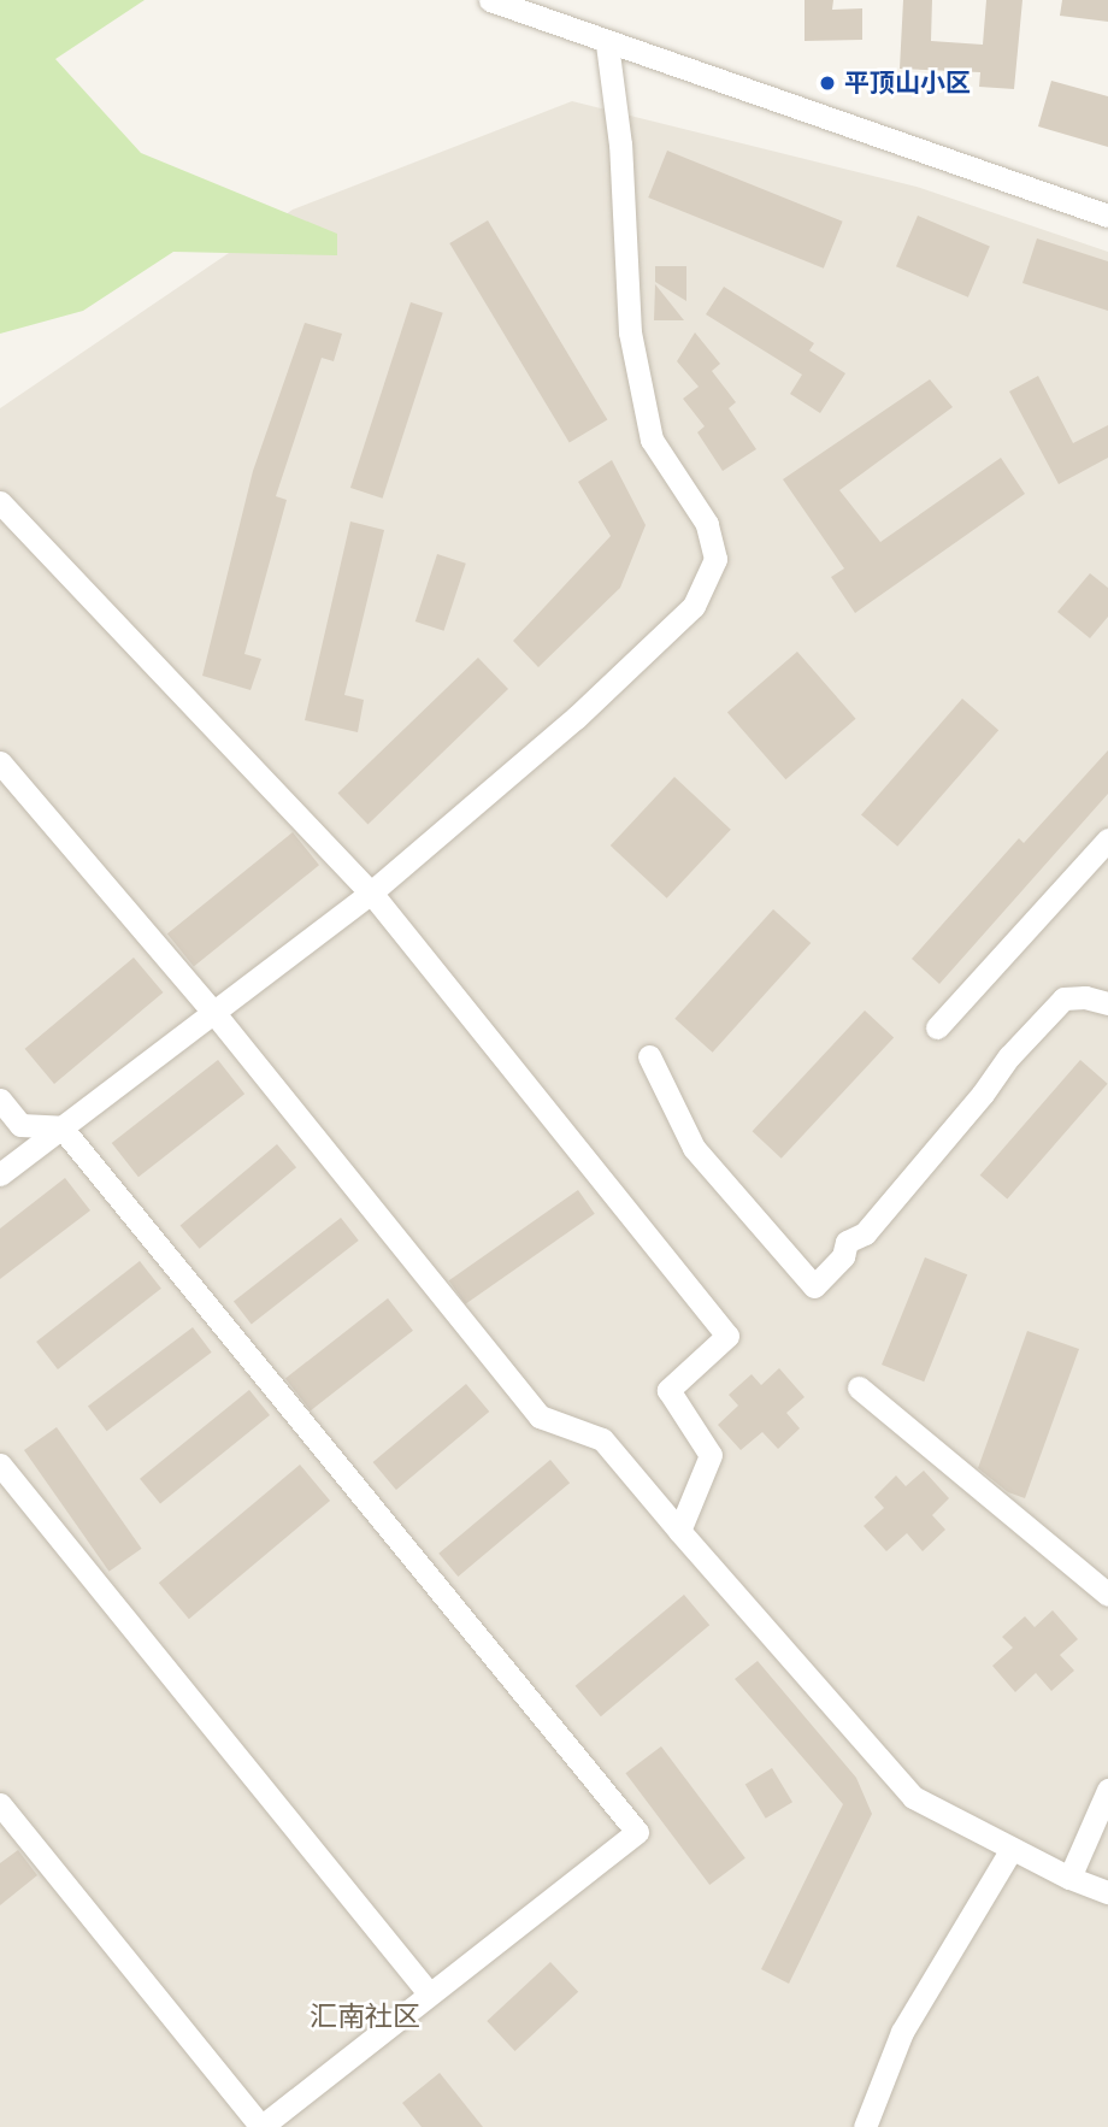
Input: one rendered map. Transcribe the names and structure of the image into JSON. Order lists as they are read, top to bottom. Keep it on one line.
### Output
{"districts":["汇南社区"],"places":["平顶山小区"]}
